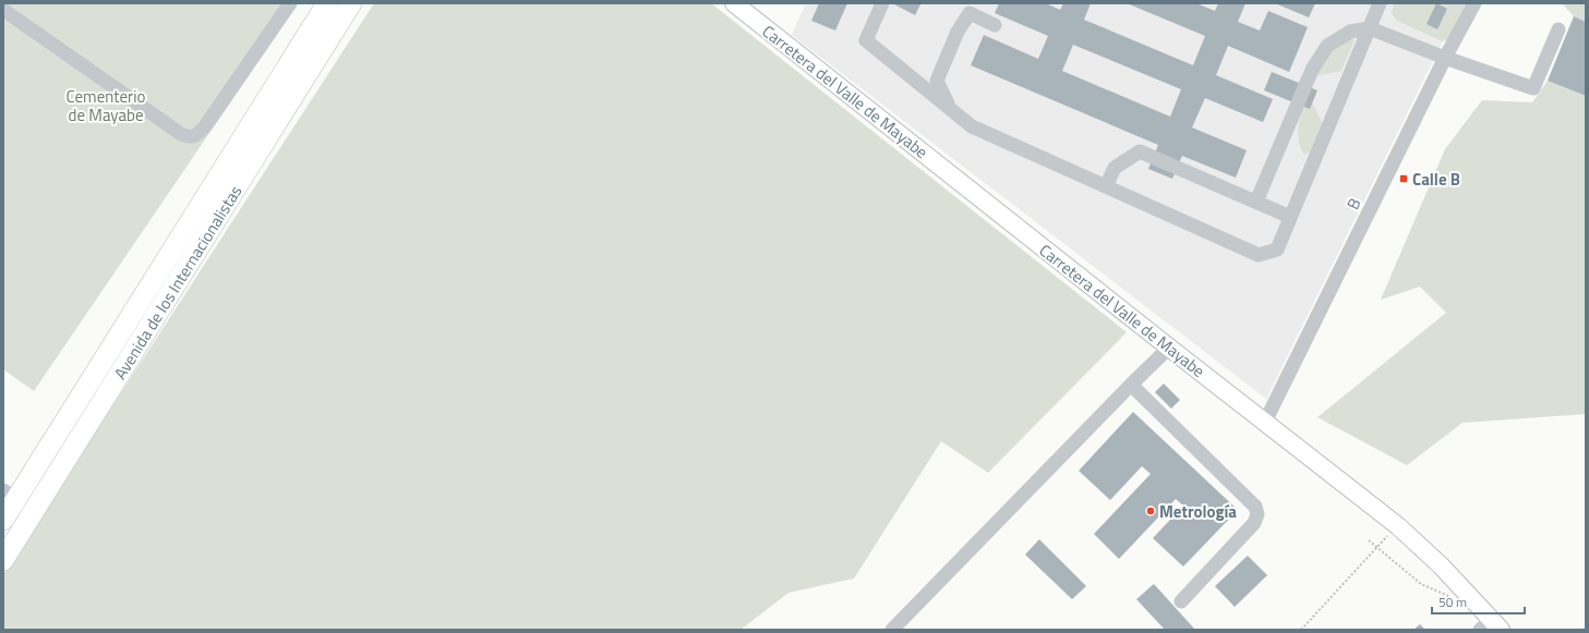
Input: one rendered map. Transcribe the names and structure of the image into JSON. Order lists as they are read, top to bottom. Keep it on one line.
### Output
{"streets":{"highway":["Avenida de los Internacionalistas"],"main road":["Carretera del Valle de Mayabe"],"street":["B"]},"crossings":[["Carretera del Valle de Mayabe","B"]],"parks":["Cementerio de Mayabe"],"places":{"transit":["Calle B"],"other":["Metrología"]},"scale_bar":"50 m"}
